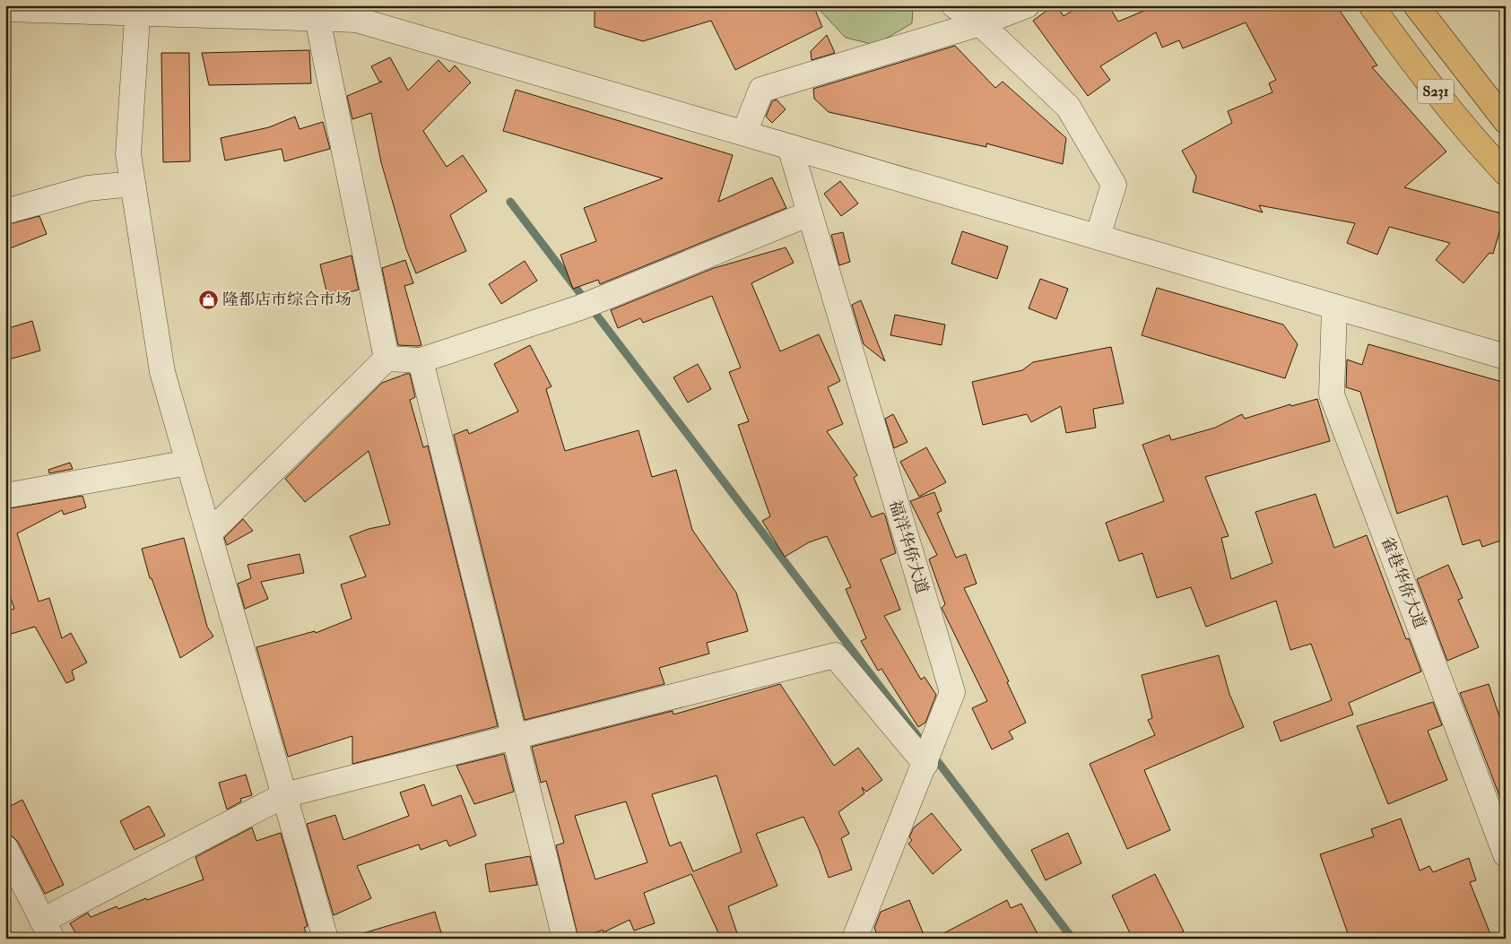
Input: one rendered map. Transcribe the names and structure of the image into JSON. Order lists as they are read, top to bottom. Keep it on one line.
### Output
{"streets":{"main road":["S231"],"street":["福洋华侨大道","雀巷华侨大道"]},"places":{"shop":["隆都店市综合市场"]}}
